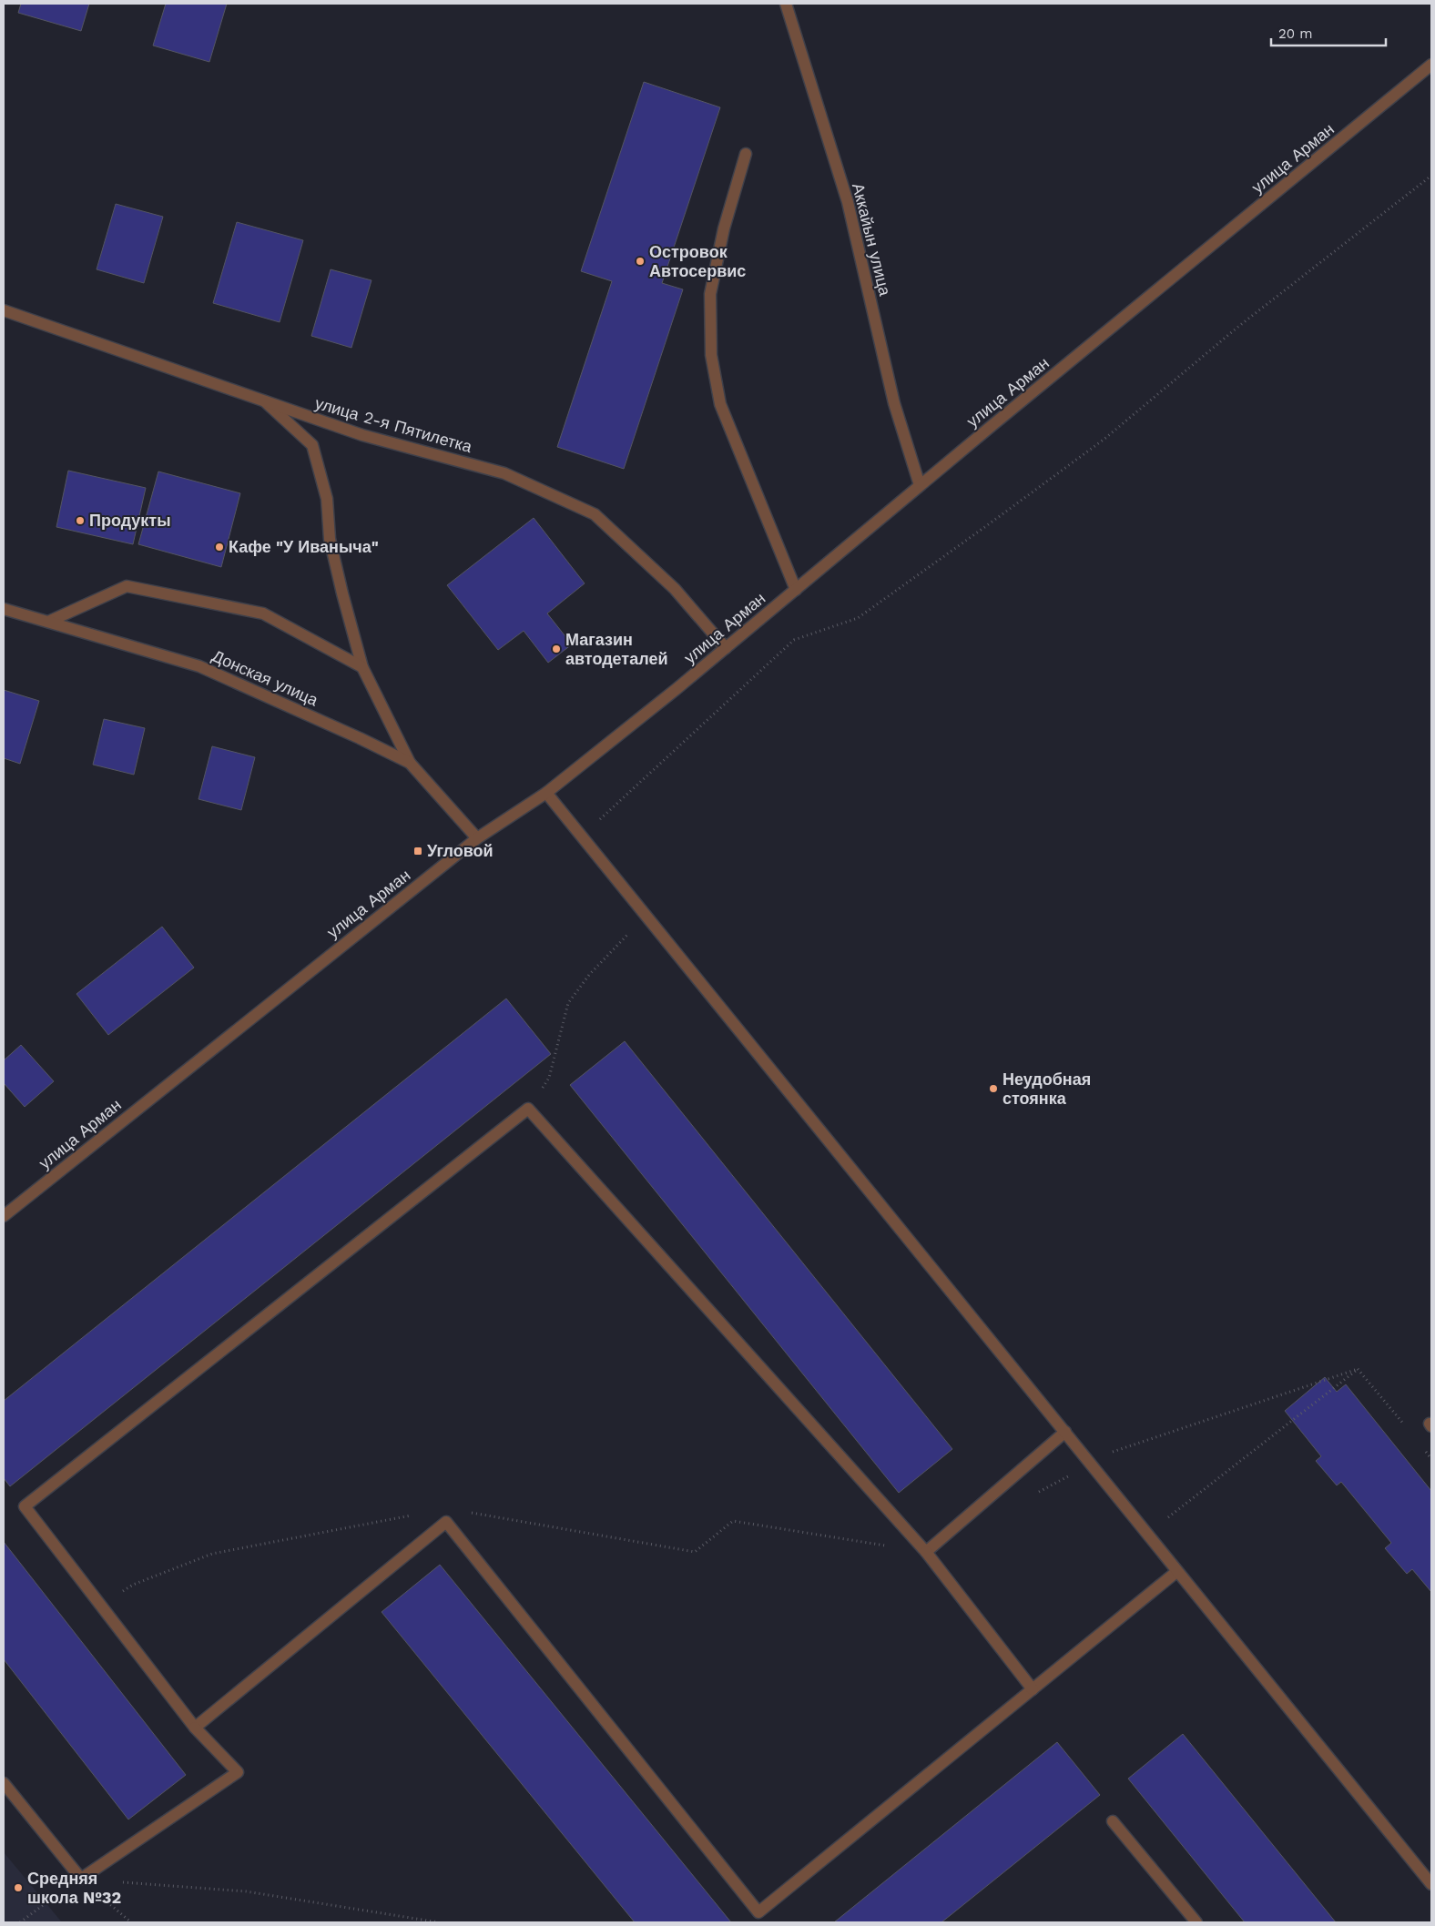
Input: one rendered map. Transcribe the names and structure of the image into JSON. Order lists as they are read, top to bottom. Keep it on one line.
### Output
{"streets":{"street":["улица Арман","Аккайын улица","улица 2-я Пятилетка","Донская улица"]},"crossings":[["улица Арман","Аккайын улица"],["улица Арман","улица 2-я Пятилетка"],["улица Арман","Донская улица"]],"places":{"other":["Островок Автосервис","Продукты","Кафе \"У Иваныча\"","Магазин автодеталей","Неудобная стоянка","Средняя школа №32"],"transit":["Угловой"]},"scale_bar":"20 m"}
